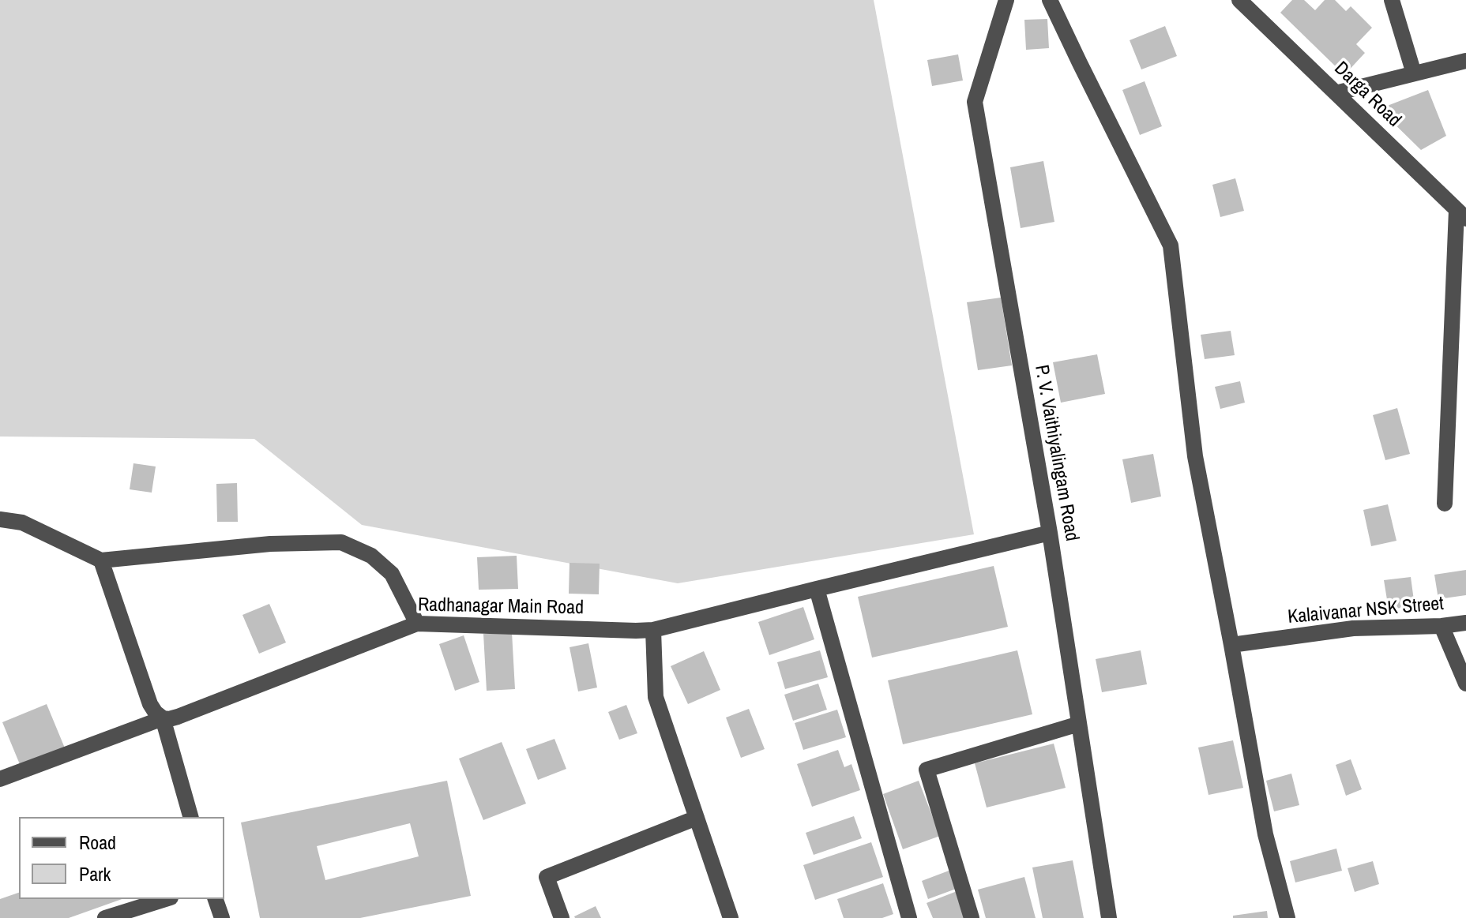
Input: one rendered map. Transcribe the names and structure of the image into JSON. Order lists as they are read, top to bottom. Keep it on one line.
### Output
{"streets":{"street":["Darga Road","P. V. Vaithiyalingam Road","Radhanagar Main Road","Kalaivanar NSK Street"]},"crossings":[["P. V. Vaithiyalingam Road","Radhanagar Main Road"]],"legend":["Road","Park"]}
